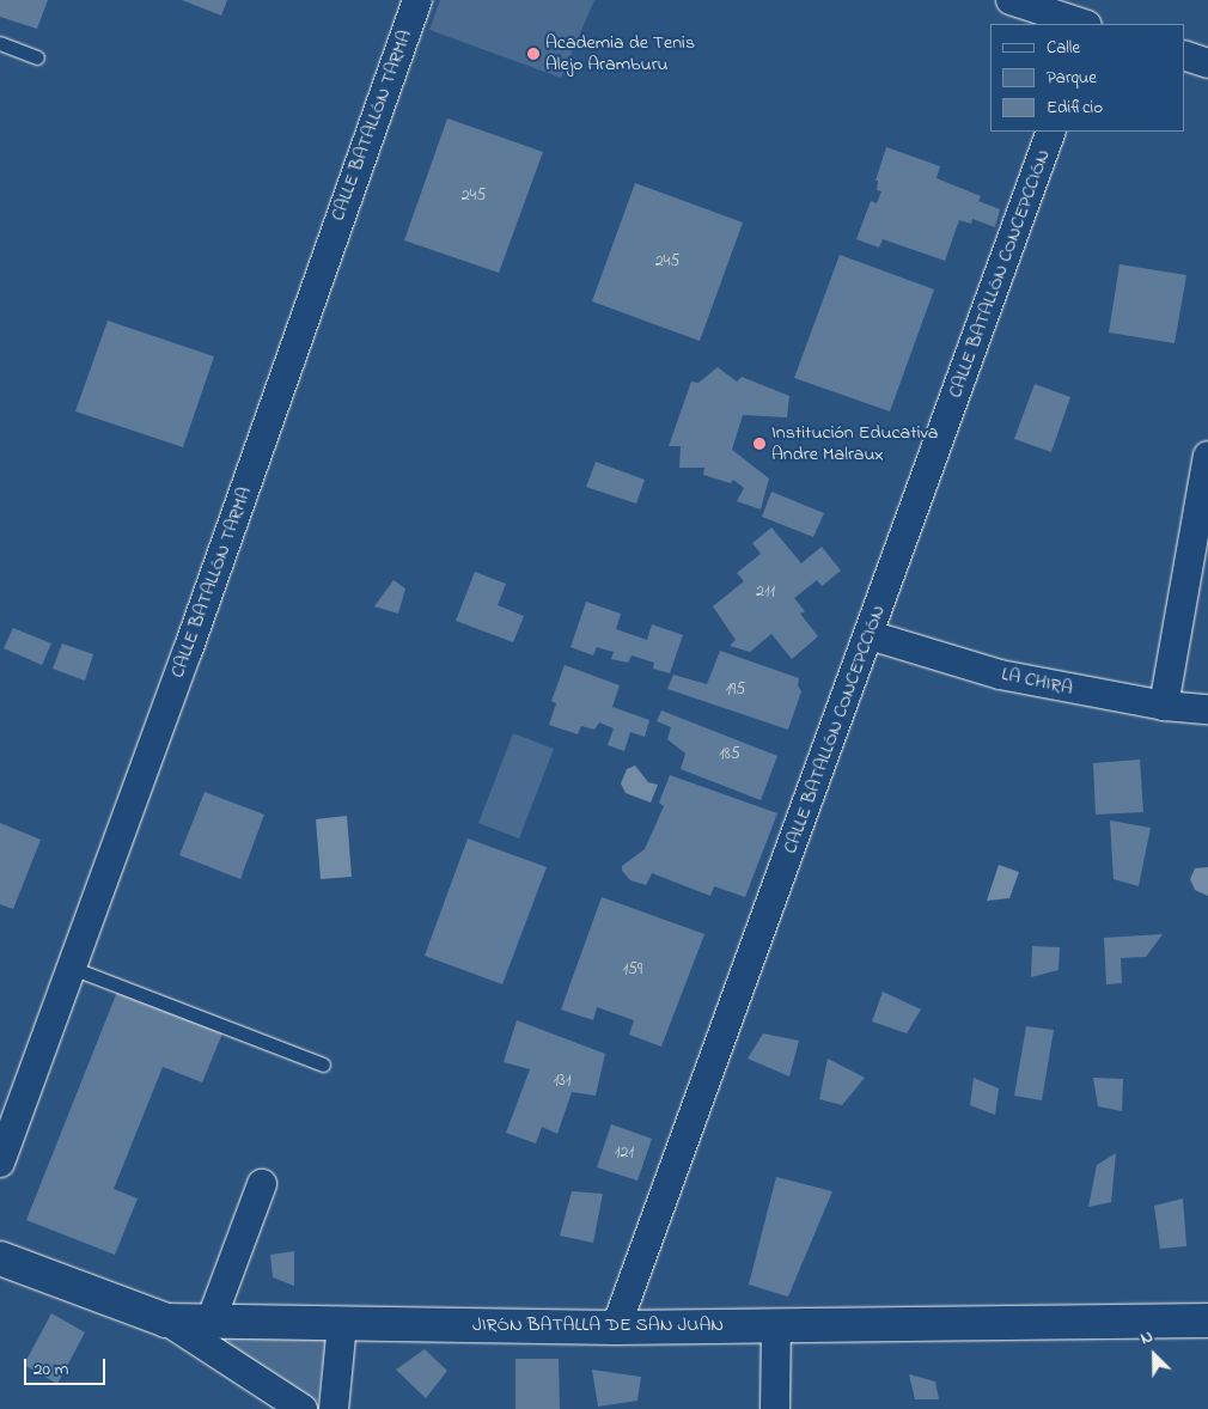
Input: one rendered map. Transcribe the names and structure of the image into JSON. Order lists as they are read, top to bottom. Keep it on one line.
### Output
{"streets":{"street":["CALLE BATALLÓN TARMA","CALLE BATALLÓN CONCEPCCIÓN","LA CHIRA","JIRÓN BATALLA DE SAN JUAN"]},"crossings":[["CALLE BATALLÓN CONCEPCCIÓN","LA CHIRA"],["CALLE BATALLÓN CONCEPCCIÓN","JIRÓN BATALLA DE SAN JUAN"]],"places":["Academia de Tenis Alejo Aramburu","Institución Educativa Andre Malraux"],"house_numbers":["245","245","211","195","185","159","131","121"],"legend":["Calle","Parque","Edificio"],"scale_bar":"20 m","north":"top left"}
